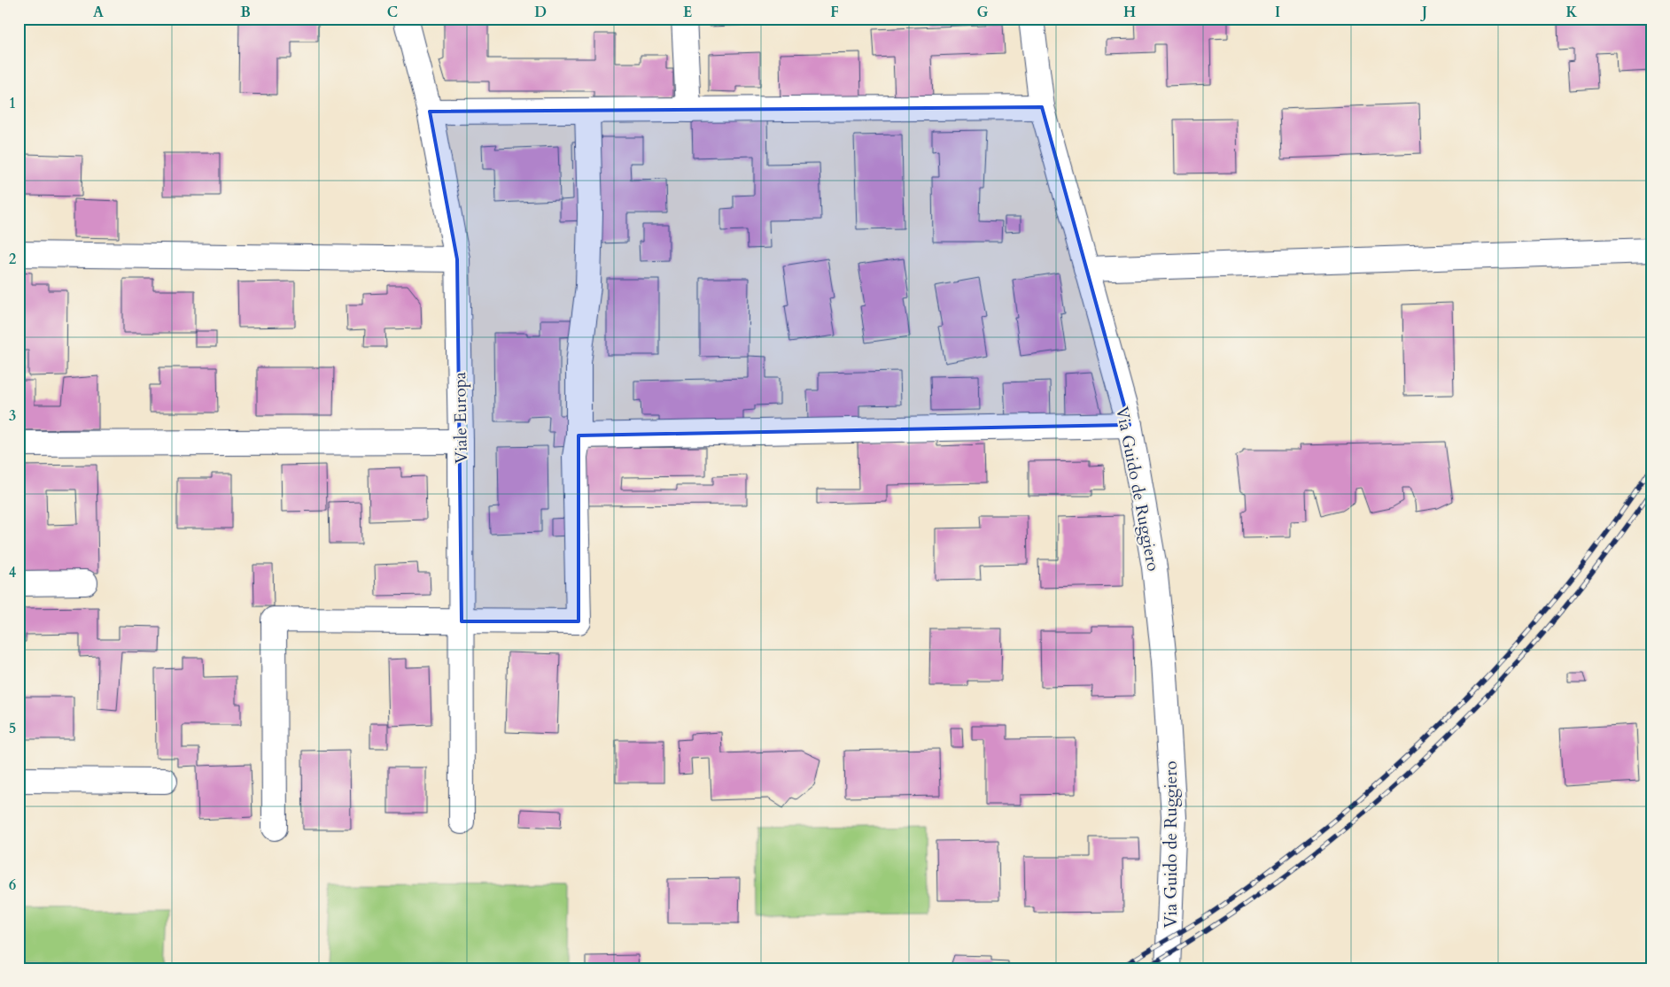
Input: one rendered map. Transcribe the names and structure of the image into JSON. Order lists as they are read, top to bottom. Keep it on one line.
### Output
{"streets":{"street":["Viale Europa","Via Guido de Ruggiero"]},"grid":{"columns":["A","B","C","D","E","F","G","H","I","J","K"],"rows":["1","2","3","4","5","6"]}}
